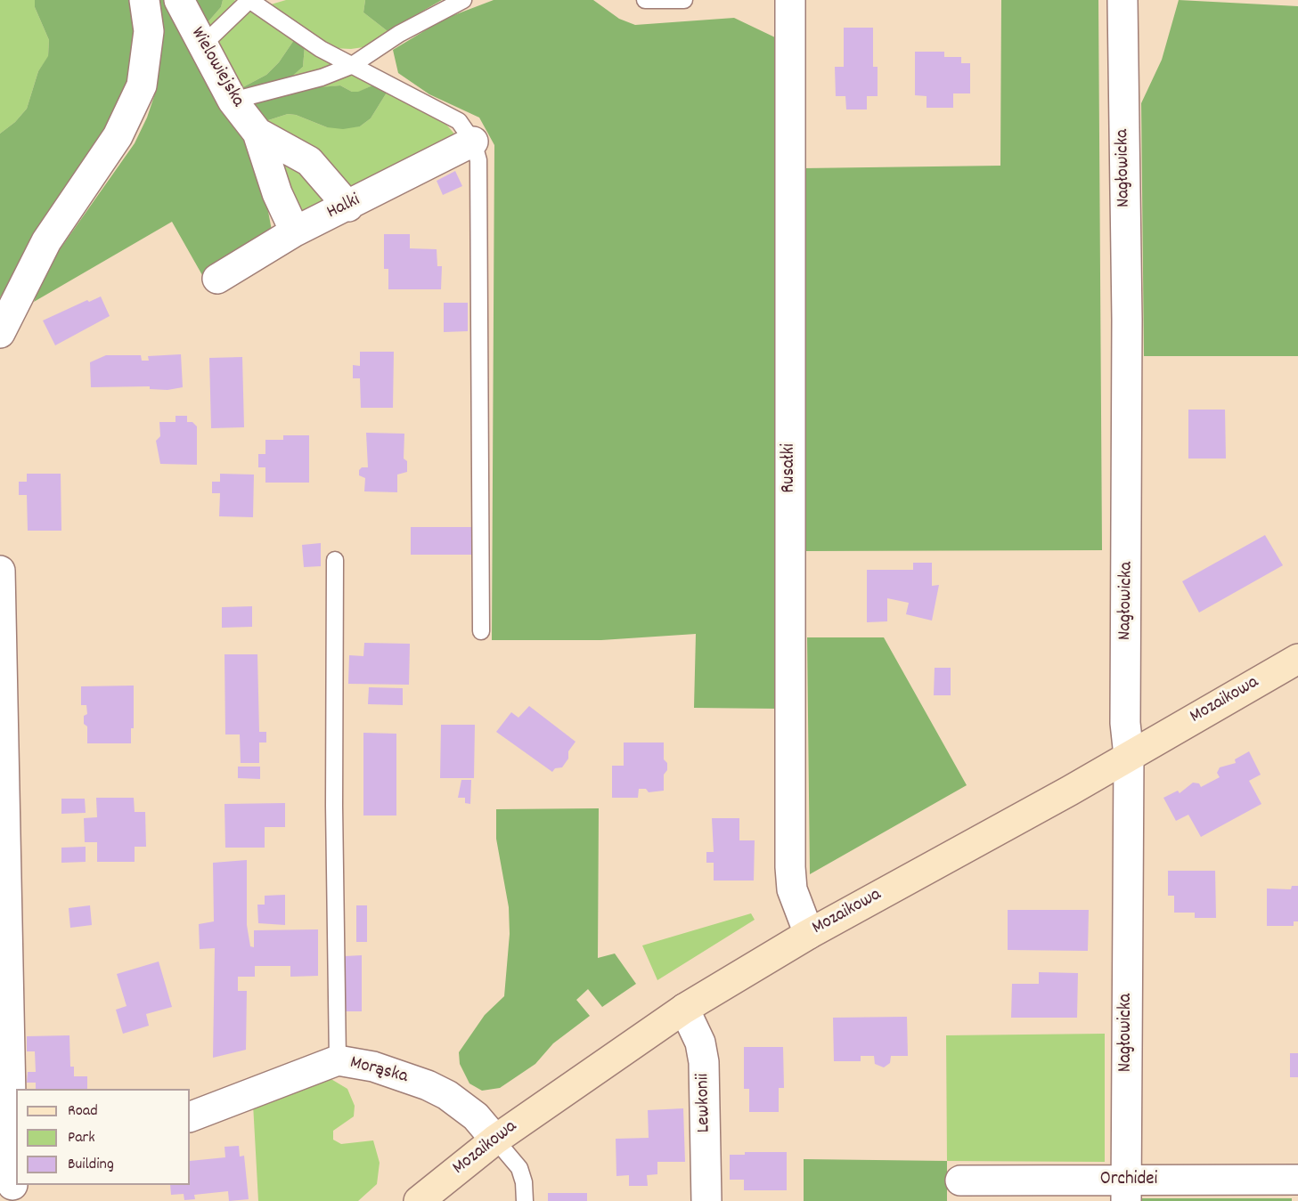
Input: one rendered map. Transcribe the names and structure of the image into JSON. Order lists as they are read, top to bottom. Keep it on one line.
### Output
{"streets":{"street":["Wielowiejska","Nagłowicka","Halki","Rusałki","Mozaikowa","Morąska","Lewkonii","Orchidei"]},"crossings":[["Wielowiejska","Halki"],["Nagłowicka","Mozaikowa"],["Nagłowicka","Orchidei"],["Rusałki","Mozaikowa"],["Mozaikowa","Morąska"],["Mozaikowa","Lewkonii"]],"legend":["Road","Park","Building"]}
